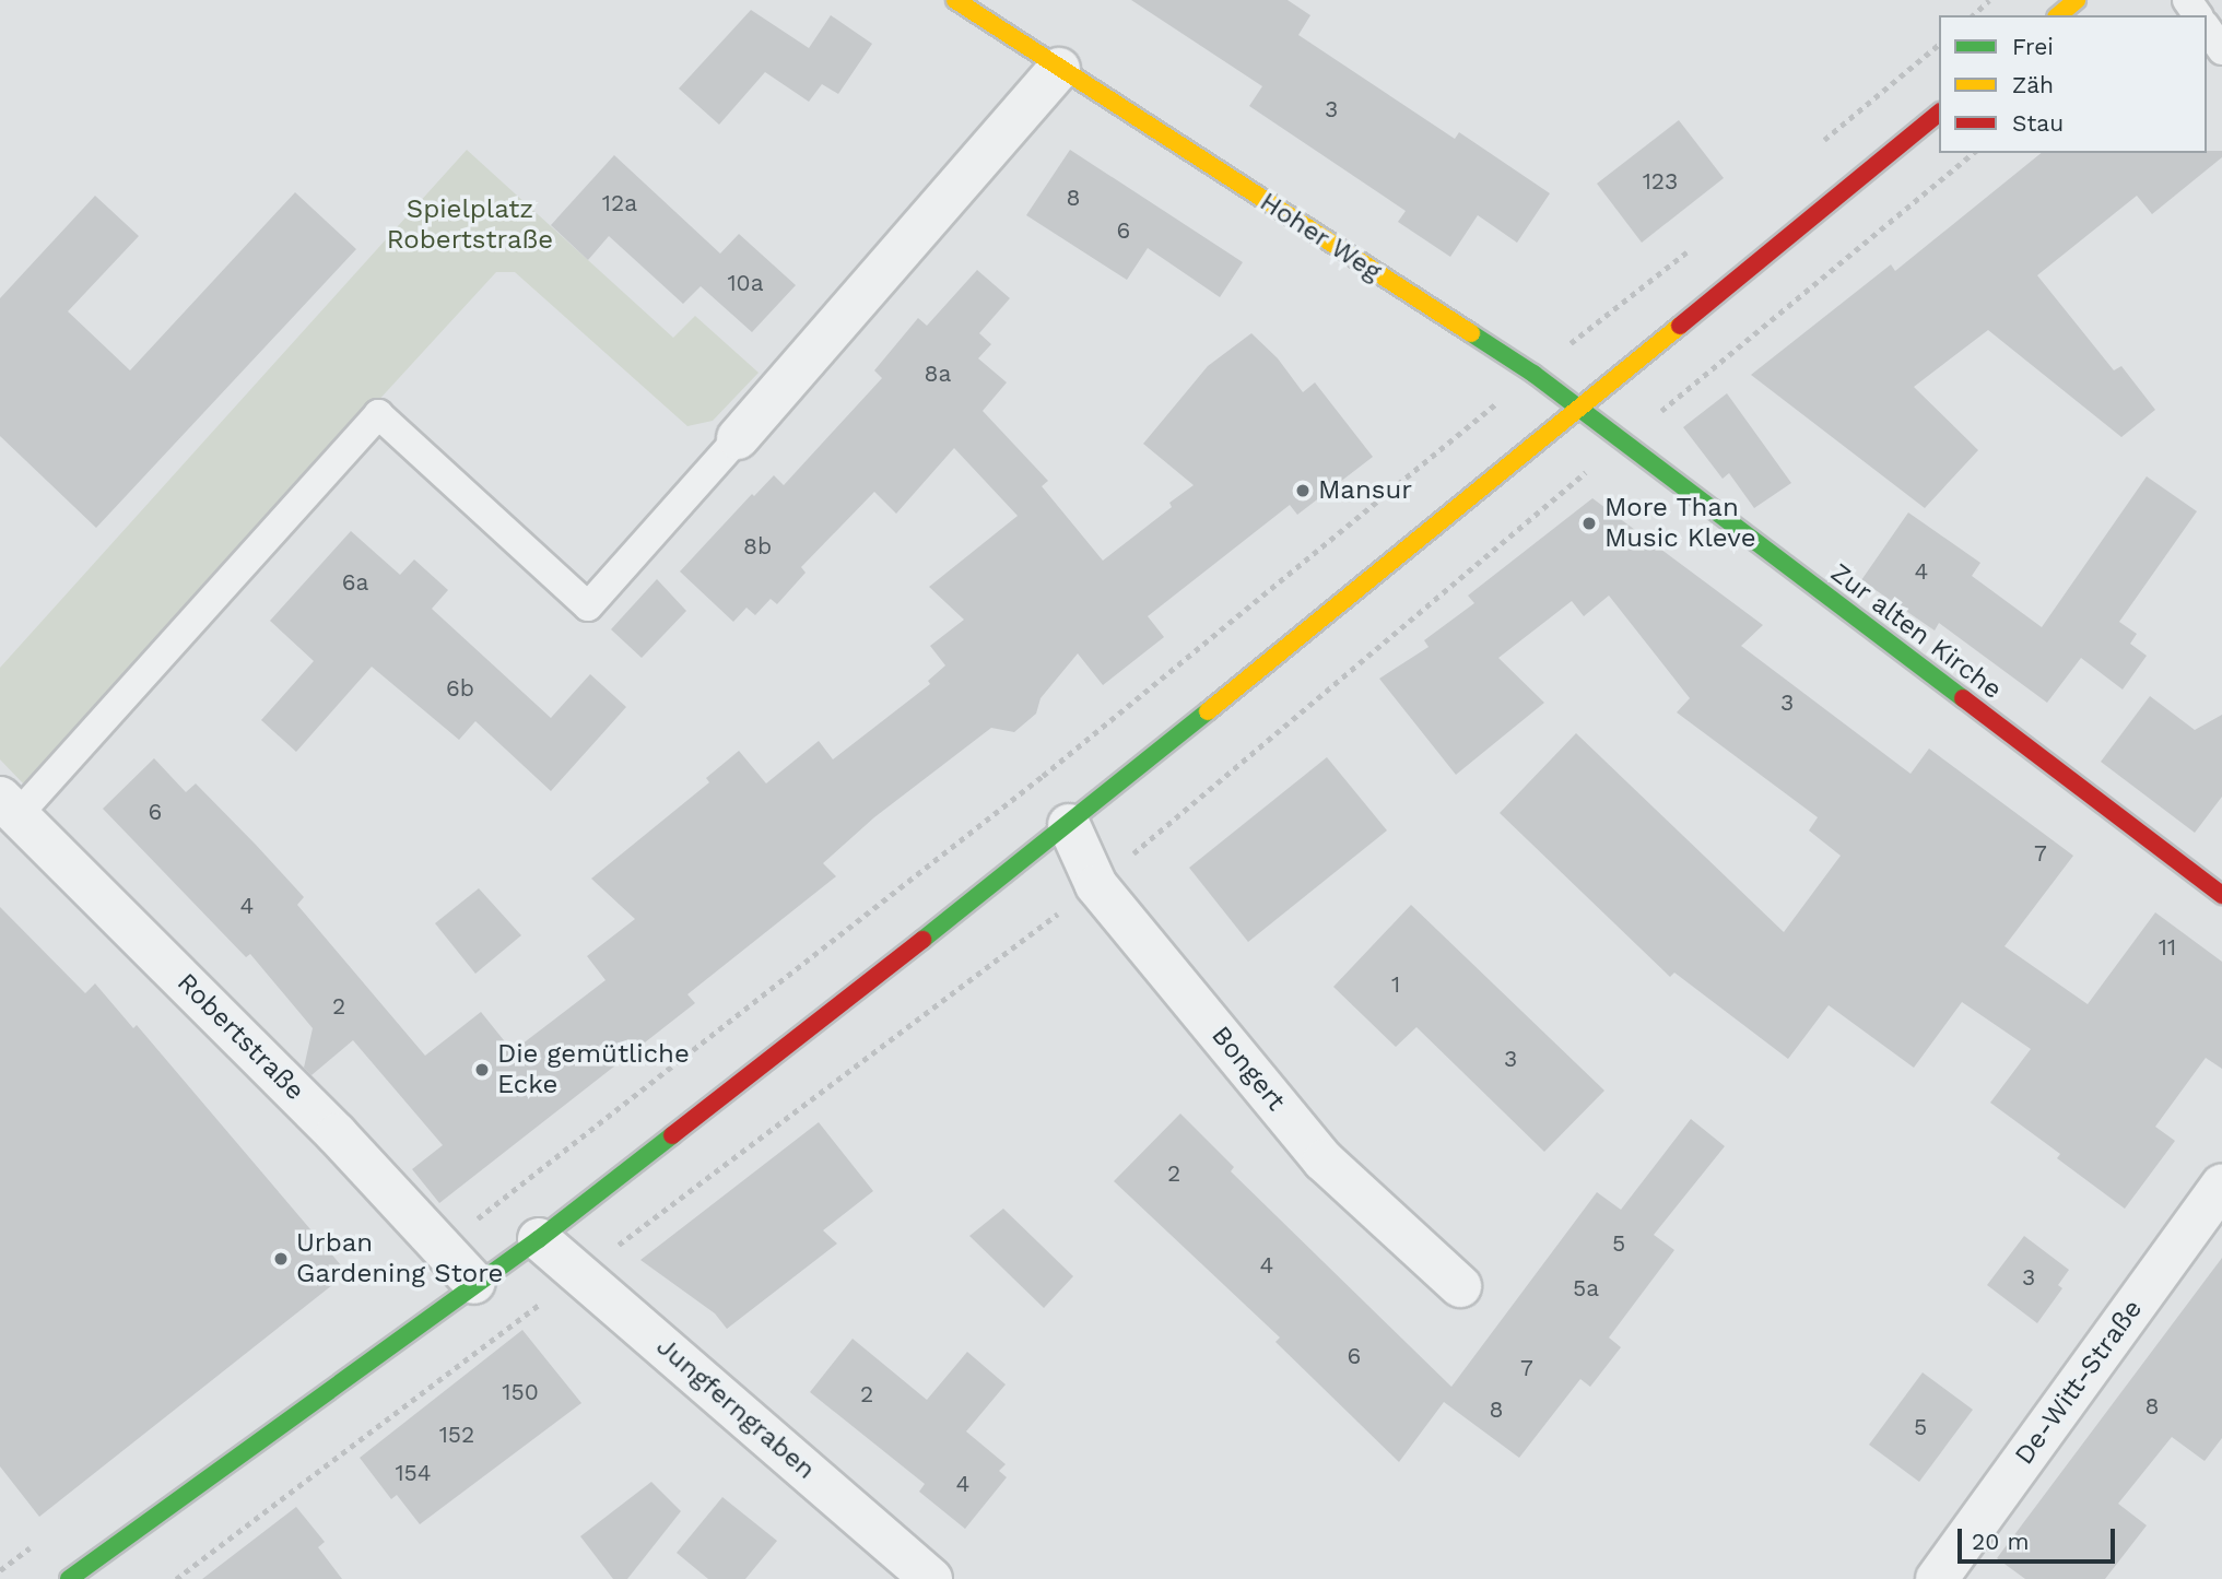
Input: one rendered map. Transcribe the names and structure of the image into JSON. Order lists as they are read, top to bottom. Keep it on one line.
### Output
{"streets":{"main road":["Hoher Weg","Zur alten Kirche"],"street":["Robertstraße","Bongert","De-Witt-Straße","Jungferngraben"]},"crossings":[["Hoher Weg","Zur alten Kirche"]],"parks":["Spielplatz Robertstraße"],"places":["Mansur","More Than Music Kleve","Die gemütliche Ecke","Urban Gardening Store"],"house_numbers":["3","123","8","12a","6","10a","8a","8b","4","6a","6b","3","6","7","4","11","1","2","3","2","5","4","3","5a","6","7","150","2","8","8","5","152","154","4"],"legend":["Frei","Zäh","Stau"],"scale_bar":"20 m"}
